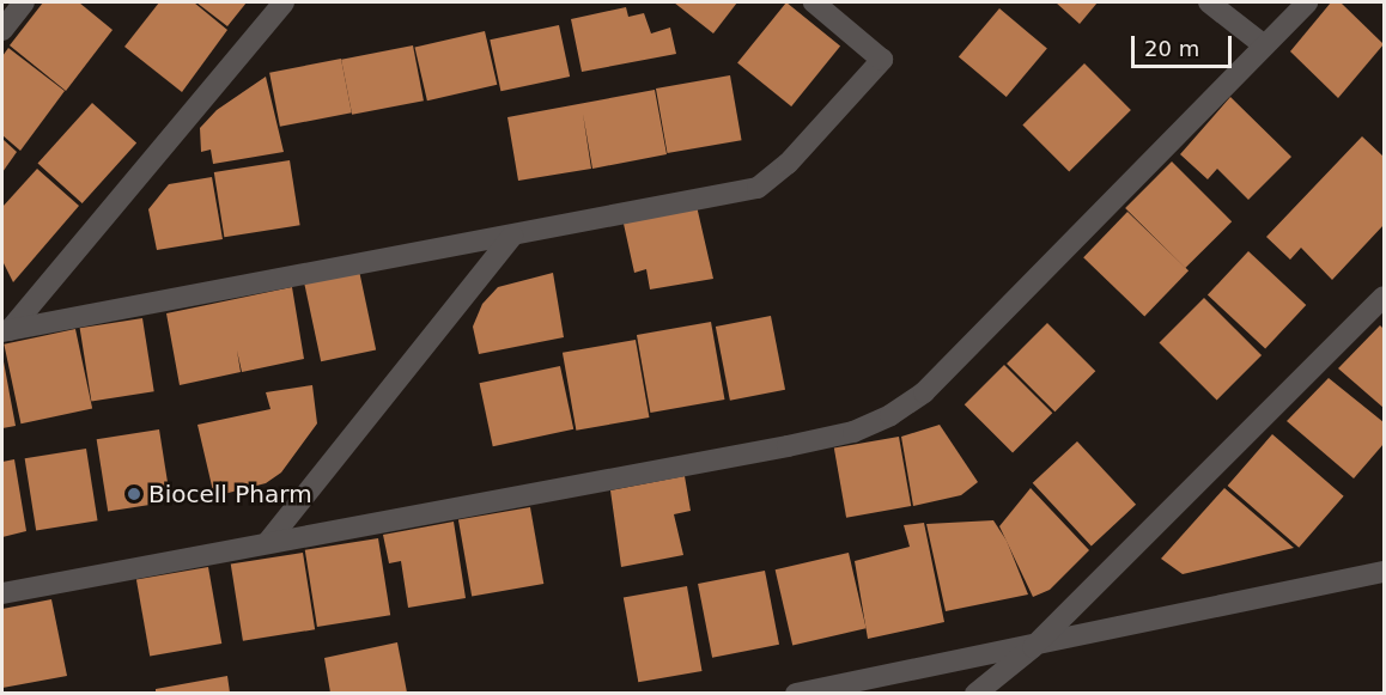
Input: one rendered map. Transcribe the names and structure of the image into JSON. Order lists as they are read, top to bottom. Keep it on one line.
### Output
{"places":["Biocell Pharm"],"scale_bar":"20 m"}
